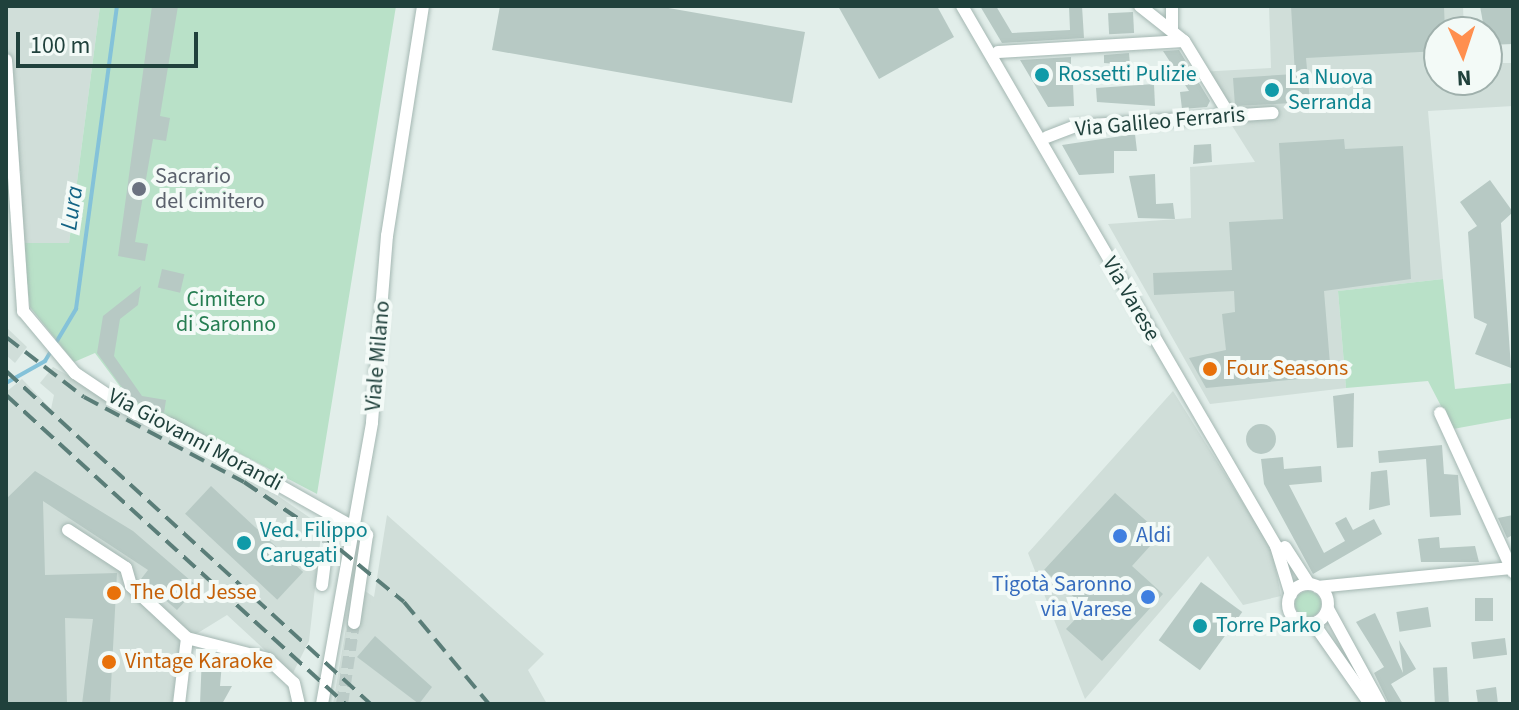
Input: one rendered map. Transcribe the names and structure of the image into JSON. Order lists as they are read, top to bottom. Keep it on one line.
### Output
{"streets":{"street":["Via Galileo Ferraris","Via Varese","Viale Milano","Via Giovanni Morandi"]},"crossings":[["Via Galileo Ferraris","Via Varese"],["Viale Milano","Via Giovanni Morandi"]],"water":["Lura"],"parks":["Cimitero di Saronno"],"places":["Rossetti Pulizie","La Nuova Serranda","Sacrario del cimitero","Four Seasons","Aldi","Ved. Filippo Carugati","The Old Jesse","Tigotà Saronno via Varese","Torre Parko","Vintage Karaoke"],"scale_bar":"100 m","north":"bottom"}
